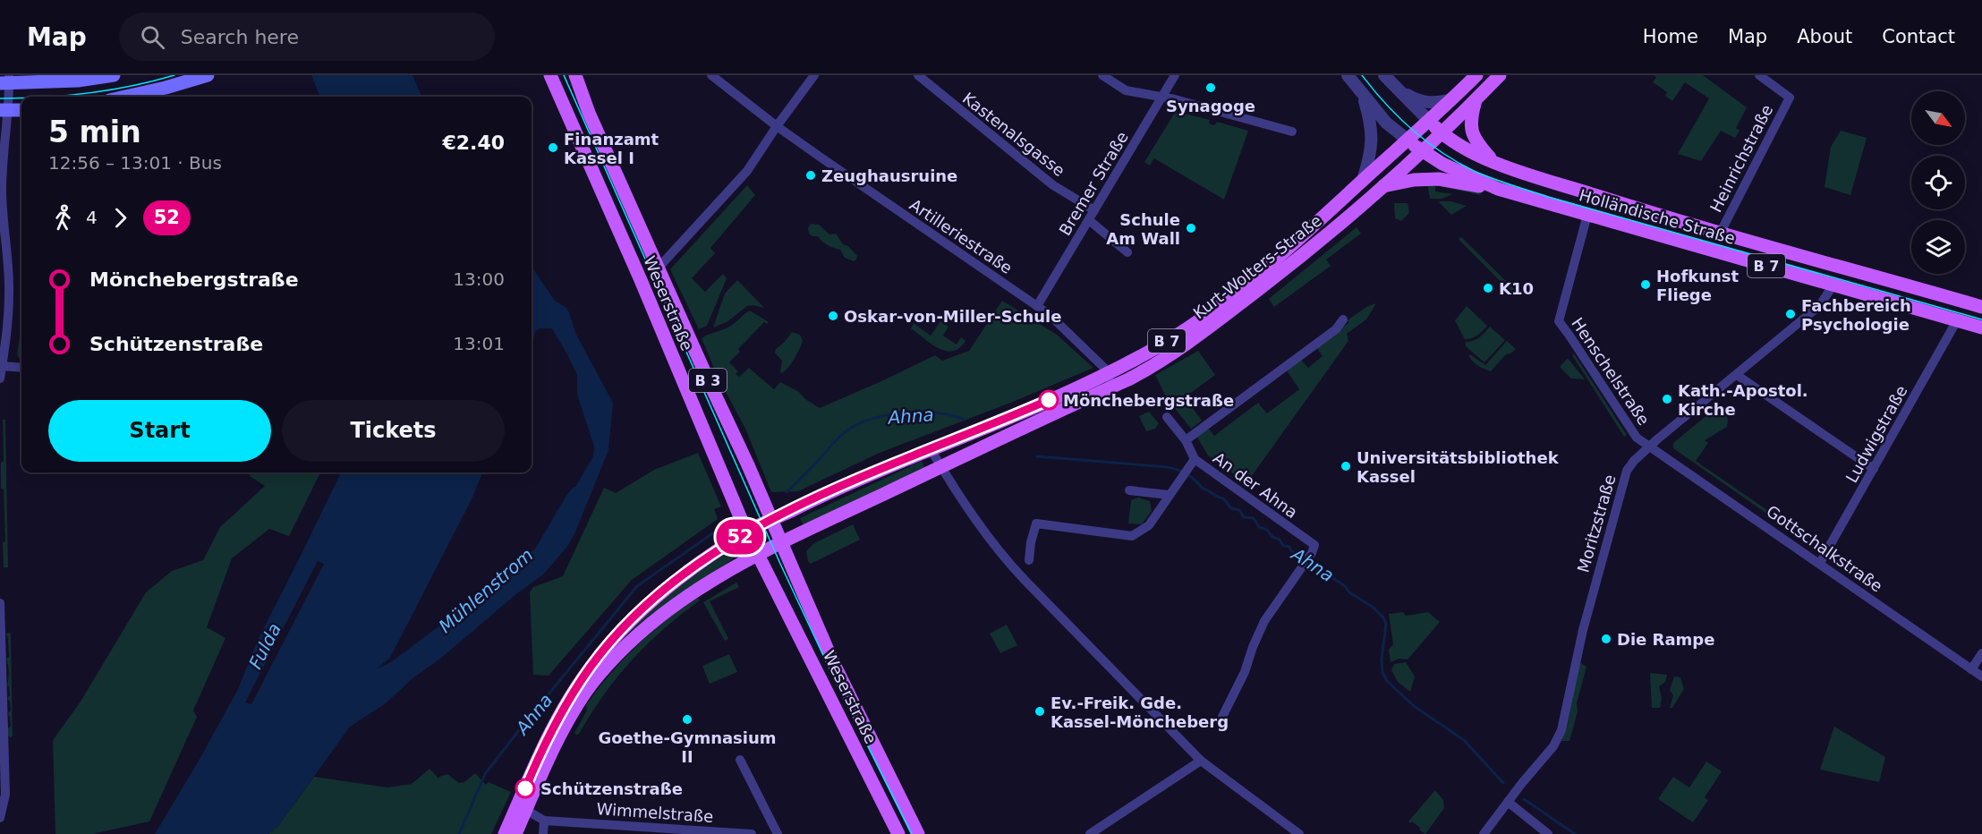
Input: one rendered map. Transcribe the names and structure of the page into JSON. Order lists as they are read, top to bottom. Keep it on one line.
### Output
{"streets":{"main road":["Holländische Straße","B 7","Kurt-Wolters-Straße","Weserstraße","B 3"],"street":["Kastenalsgasse","Heinrichstraße","Bremer Straße","Artilleriestraße","Henschelstraße","Ludwigstraße","An der Ahna","Moritzstraße","Gottschalkstraße","Wimmelstraße"]},"crossings":[["Kastenalsgasse","Bremer Straße"],["Heinrichstraße","Holländische Straße"],["Bremer Straße","Artilleriestraße"],["Holländische Straße","B 7"],["Holländische Straße","Kurt-Wolters-Straße"],["Holländische Straße","Henschelstraße"],["Holländische Straße","Ludwigstraße"],["Holländische Straße","Moritzstraße"],["Artilleriestraße","Kurt-Wolters-Straße"],["B 7","Kurt-Wolters-Straße"],["B 7","Weserstraße"],["B 7","Wimmelstraße"],["Kurt-Wolters-Straße","Weserstraße"],["Henschelstraße","Moritzstraße"],["Henschelstraße","Gottschalkstraße"],["Ludwigstraße","Gottschalkstraße"],["Moritzstraße","Gottschalkstraße"]],"water":["Ahna","Mühlenstrom","Fulda"],"places":["Synagoge","Finanzamt Kassel I","Zeughausruine","Schule Am Wall","Hofkunst Fliege","K10","Fachbereich Psychologie","Oskar-von-Miller-Schule","Kath.-Apostol. Kirche","Mönchebergstraße","Universitätsbibliothek Kassel","Die Rampe","Ev.-Freik. Gde. Kassel-Möncheberg","Goethe-Gymnasium II","Schützenstraße"],"lines":["bus line 52"],"north":"bottom right","page":{"header":"Map","search":"Search here","nav":["Home","Map","About","Contact"],"on_map":"52","heading":["5 min","12:56 – 13:01 · Bus","€2.40"],"legs":["4","52"],"list":[{"name":"Mönchebergstraße","value":"13:00"},{"name":"Schützenstraße","value":"13:01"}],"buttons":["Start","Tickets"]}}
